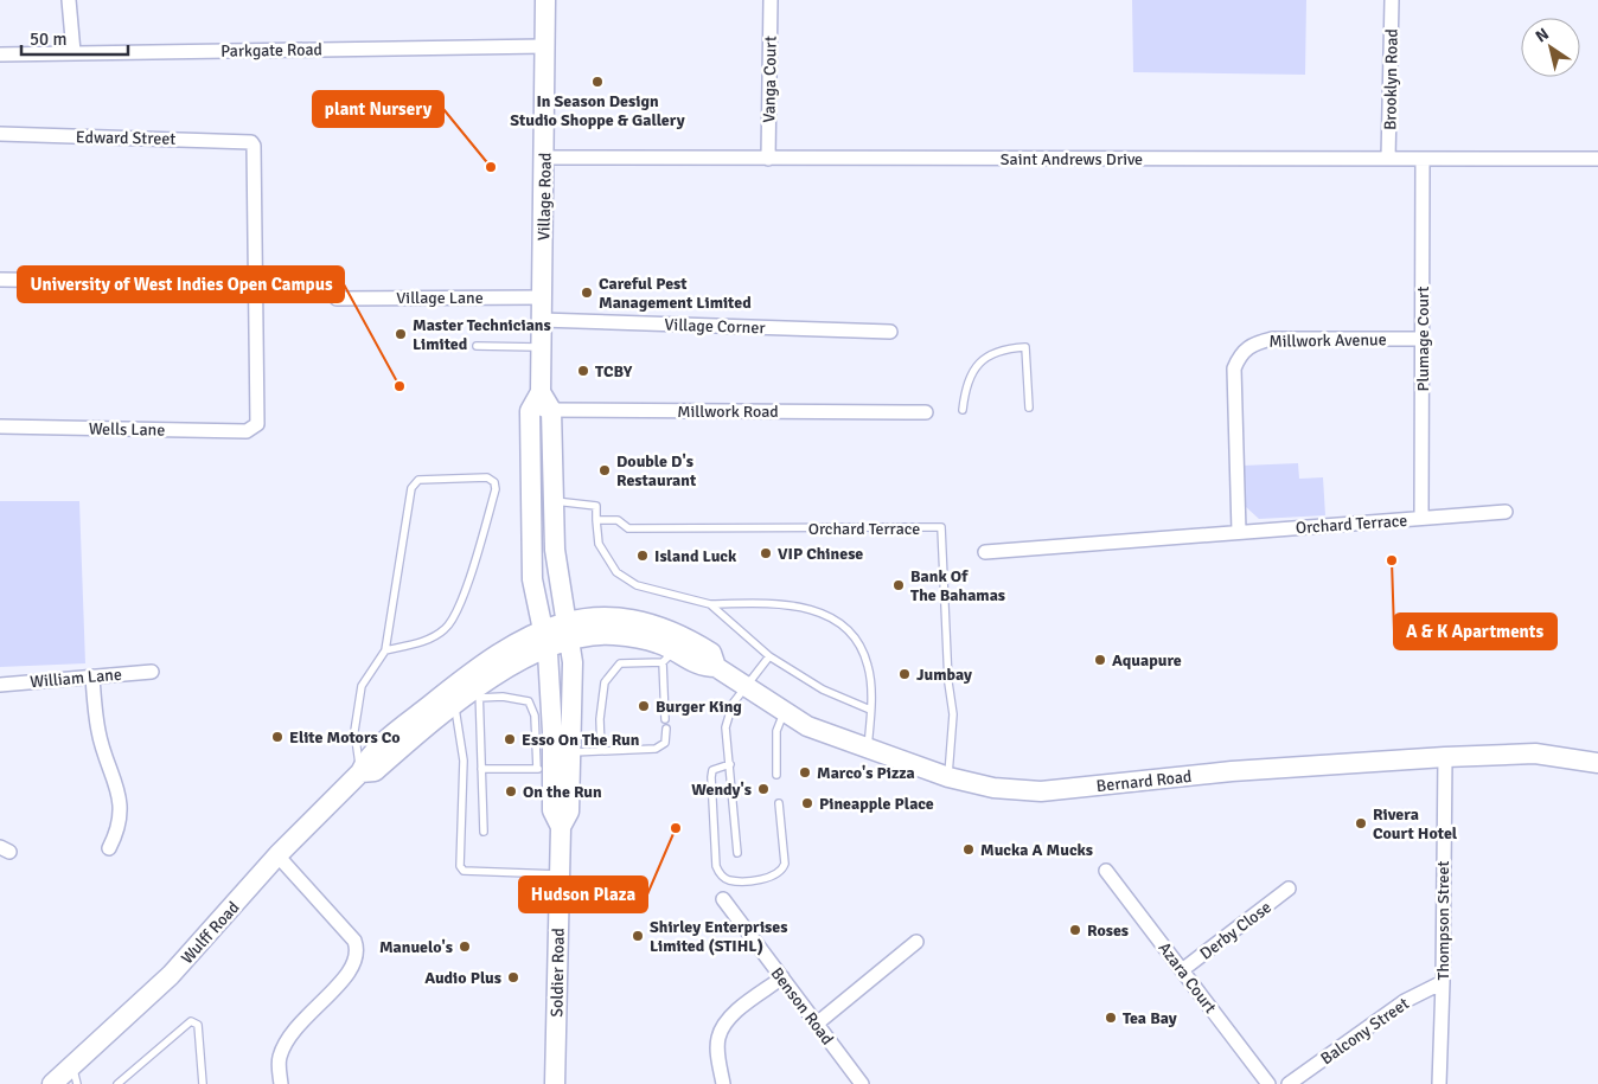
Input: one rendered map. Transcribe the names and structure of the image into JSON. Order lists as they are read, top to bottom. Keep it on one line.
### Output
{"streets":{"main road":["Village Road","Bernard Road","Wulff Road","Soldier Road"],"street":["Parkgate Road","Vanga Court","Brooklyn Road","Edward Street","Saint Andrews Drive","Village Lane","Village Corner","Plumage Court","Millwork Avenue","Millwork Road","Wells Lane","Orchard Terrace","William Lane","Thompson Street","Derby Close","Azara Court","Benson Road","Balcony Street"]},"crossings":[["Parkgate Road","Village Road"],["Vanga Court","Saint Andrews Drive"],["Brooklyn Road","Saint Andrews Drive"],["Edward Street","Wells Lane"],["Saint Andrews Drive","Village Road"],["Saint Andrews Drive","Plumage Court"],["Village Road","Village Lane"],["Village Road","Village Corner"],["Village Road","Millwork Road"],["Village Road","Wulff Road"],["Village Road","Soldier Road"],["Plumage Court","Millwork Avenue"],["Plumage Court","Orchard Terrace"],["Millwork Avenue","Orchard Terrace"],["Orchard Terrace","Bernard Road"],["Bernard Road","Thompson Street"],["Bernard Road","Wulff Road"],["Bernard Road","Soldier Road"],["Thompson Street","Balcony Street"],["Derby Close","Azara Court"],["Wulff Road","Soldier Road"]],"places":["In Season Design Studio Shoppe & Gallery","plant Nursery","Careful Pest Management Limited","Master Technicians Limited","TCBY","University of West Indies Open Campus","Double D's Restaurant","VIP Chinese","Island Luck","A & K Apartments","Bank Of The Bahamas","Aquapure","Jumbay","Burger King","Elite Motors Co","Esso On The Run","Marco's Pizza","Wendy's","On the Run","Pineapple Place","Rivera Court Hotel","Hudson Plaza","Mucka A Mucks","Roses","Shirley Enterprises Limited (STIHL)","Manuelo's","Audio Plus","Tea Bay"],"scale_bar":"50 m","north":"top left"}
